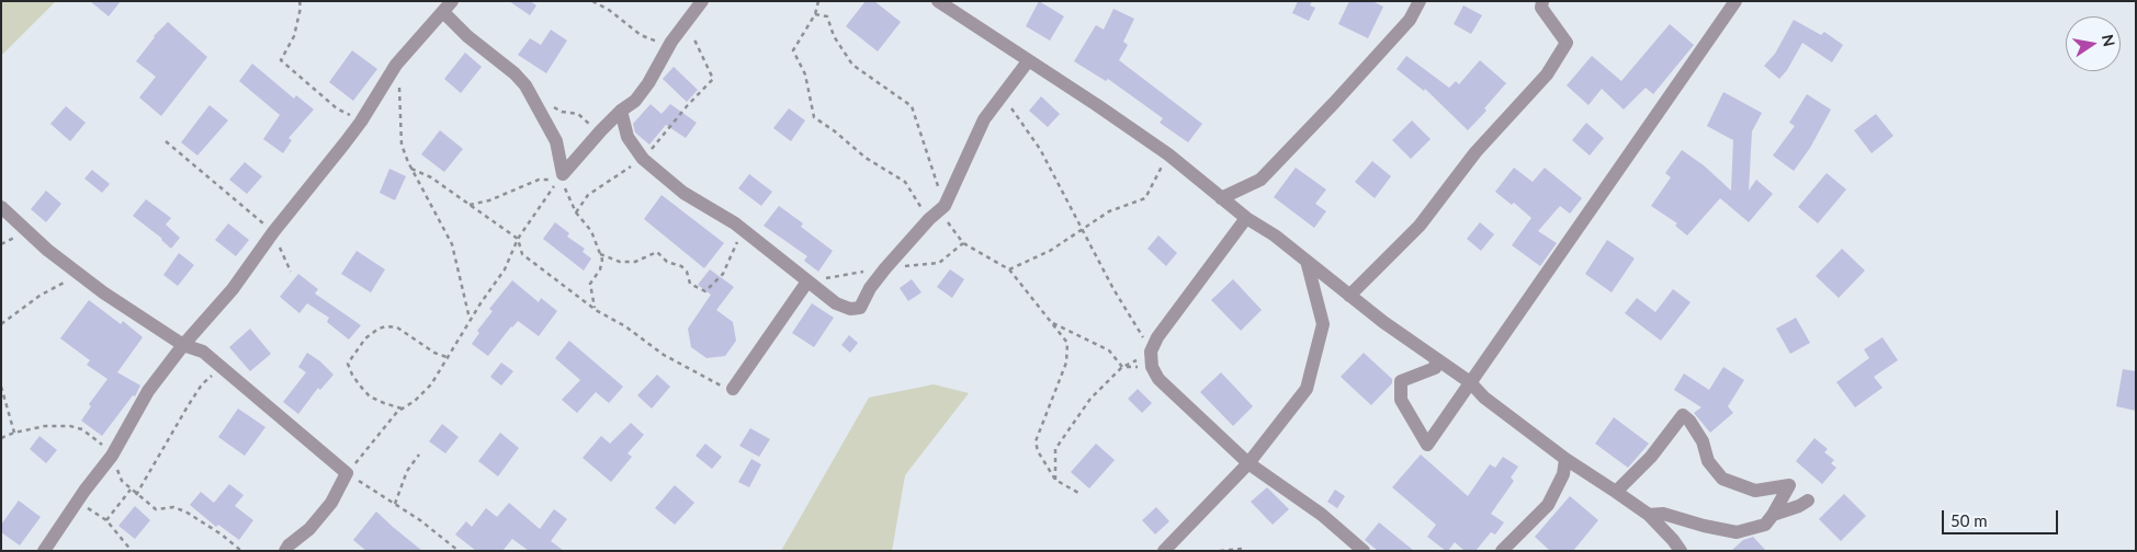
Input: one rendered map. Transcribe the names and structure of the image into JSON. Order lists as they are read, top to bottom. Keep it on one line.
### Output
{"scale_bar":"50 m","north":"right"}
